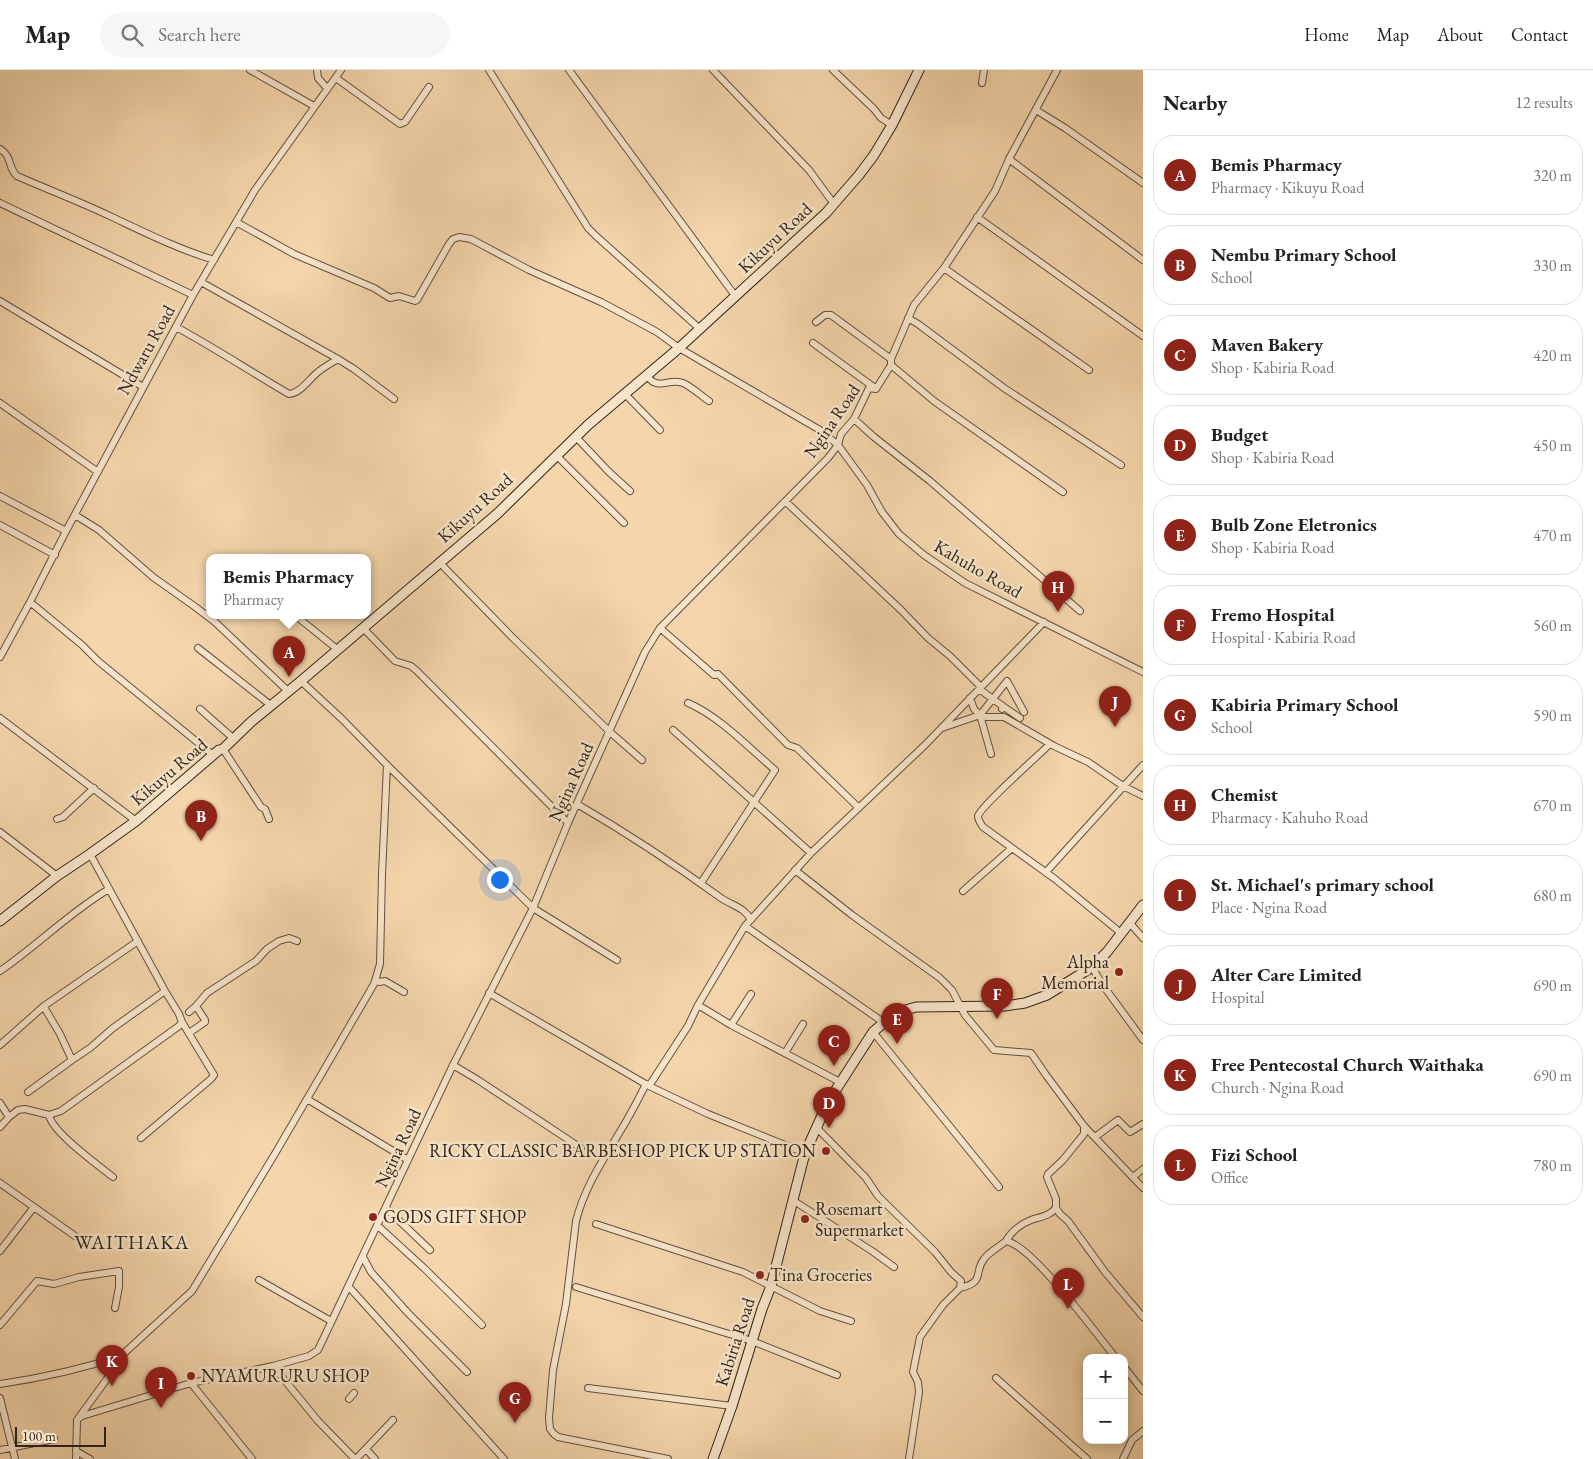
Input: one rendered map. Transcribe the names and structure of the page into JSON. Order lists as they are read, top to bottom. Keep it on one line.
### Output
{"streets":{"main road":["Kikuyu Road","Kabiria Road"],"street":["Ndwaru Road","Ngina Road","Kahuho Road"]},"crossings":[["Kikuyu Road","Kahuho Road"],["Ndwaru Road","Kahuho Road"],["Ngina Road","Kahuho Road"]],"districts":["WAITHAKA"],"places":["Alpha Memorial","RICKY CLASSIC BARBESHOP PICK UP STATION","GODS GIFT SHOP","Rosemart Supermarket","Tina Groceries","NYAMURURU SHOP"],"scale_bar":"100 m","page":{"header":"Map","search":"Search here","nav":["Home","Map","About","Contact"],"heading":["Nearby","12 results"],"list":[{"mark":"A","name":"Bemis Pharmacy","note":"Pharmacy · Kikuyu Road","value":"320 m"},{"mark":"B","name":"Nembu Primary School","note":"School","value":"330 m"},{"mark":"C","name":"Maven Bakery","note":"Shop · Kabiria Road","value":"420 m"},{"mark":"D","name":"Budget","note":"Shop · Kabiria Road","value":"450 m"},{"mark":"E","name":"Bulb Zone Eletronics","note":"Shop · Kabiria Road","value":"470 m"},{"mark":"F","name":"Fremo Hospital","note":"Hospital · Kabiria Road","value":"560 m"},{"mark":"G","name":"Kabiria Primary School","note":"School","value":"590 m"},{"mark":"H","name":"Chemist","note":"Pharmacy · Kahuho Road","value":"670 m"},{"mark":"I","name":"St. Michael's primary school","note":"Place · Ngina Road","value":"680 m"},{"mark":"J","name":"Alter Care Limited","note":"Hospital","value":"690 m"},{"mark":"K","name":"Free Pentecostal Church Waithaka","note":"Church · Ngina Road","value":"690 m"},{"mark":"L","name":"Fizi School","note":"Office","value":"780 m"}],"popup":["Bemis Pharmacy","Pharmacy"],"pins":["H","A","J","B","F","E","C","D","L","K","I","G"],"map_buttons":["+","−"],"scale":"100 m"}}
